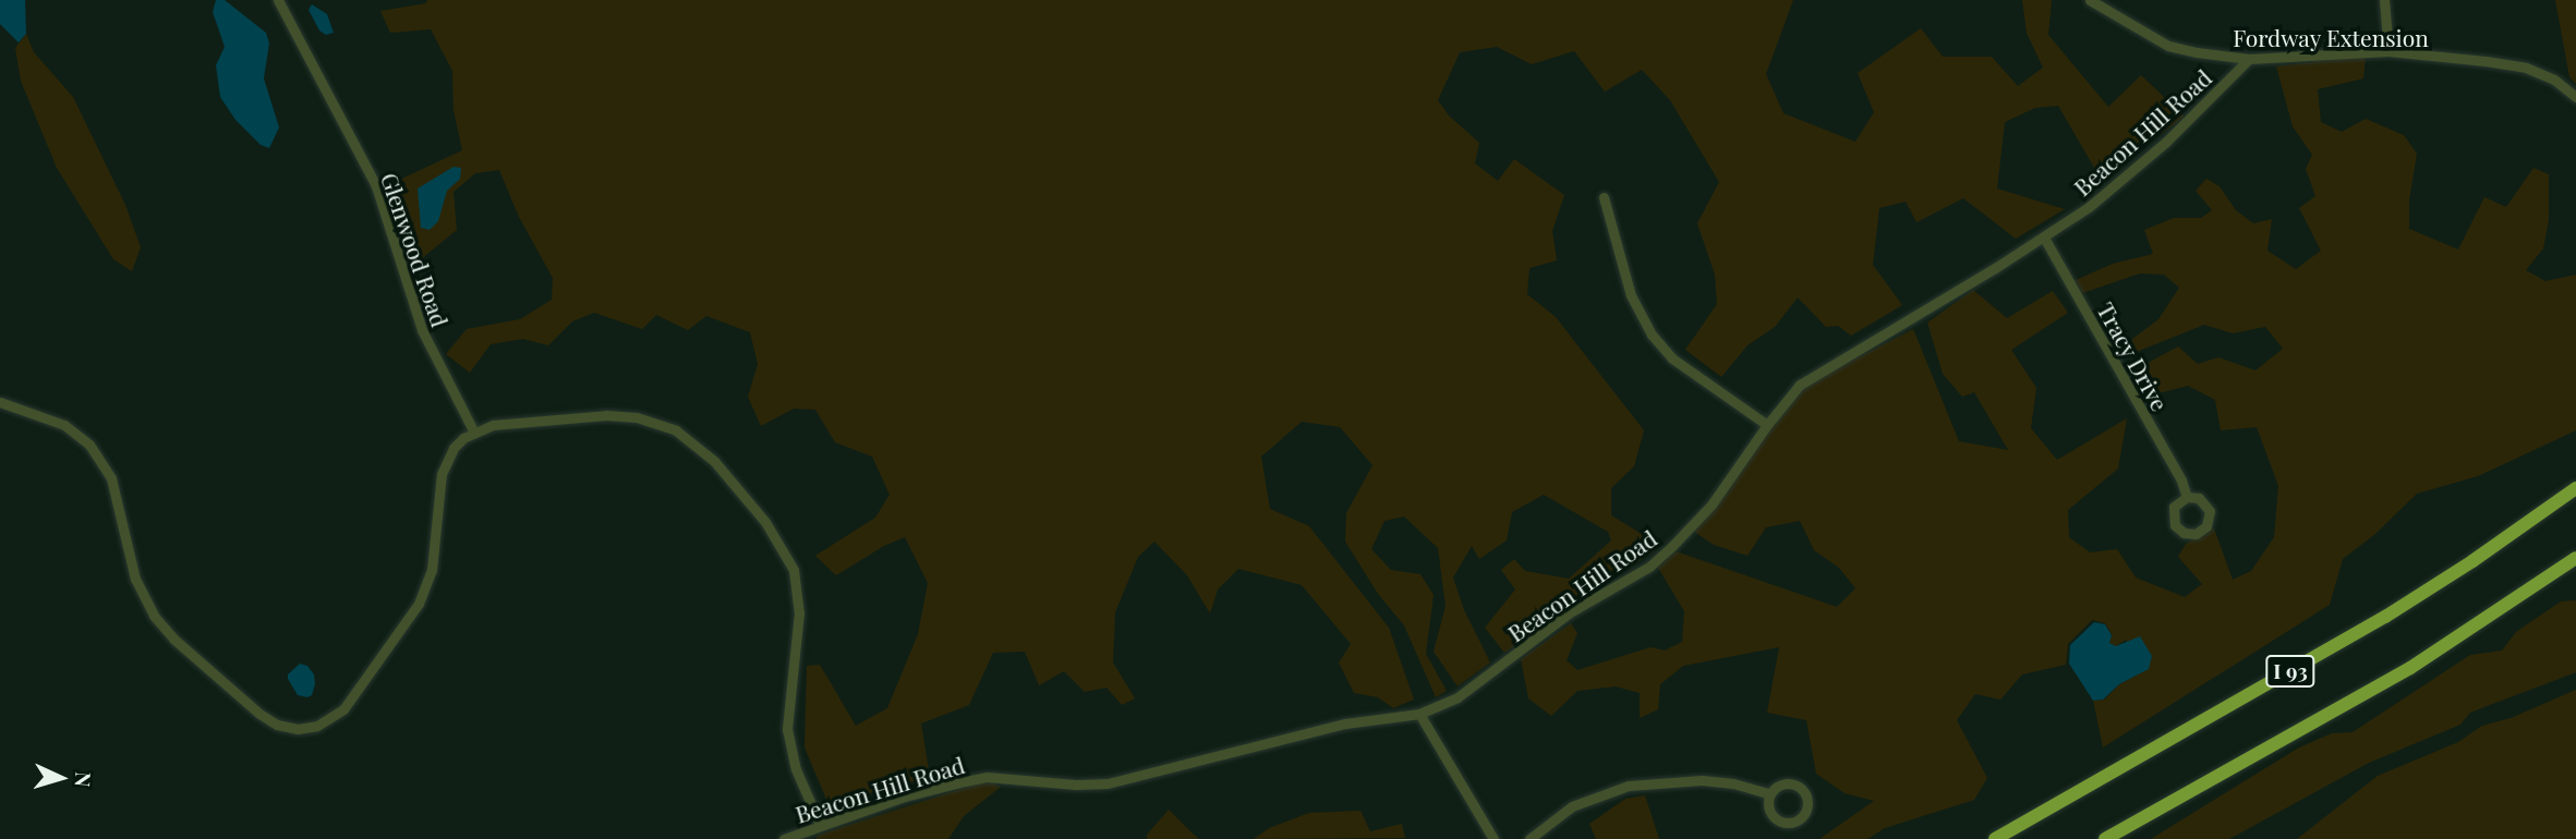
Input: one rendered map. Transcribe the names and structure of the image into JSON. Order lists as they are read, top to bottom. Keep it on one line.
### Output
{"streets":{"highway":["I 93"],"street":["Fordway Extension","Beacon Hill Road","Glenwood Road","Tracy Drive"]},"crossings":[["Fordway Extension","Beacon Hill Road"],["Beacon Hill Road","Tracy Drive"]],"north":"right"}
